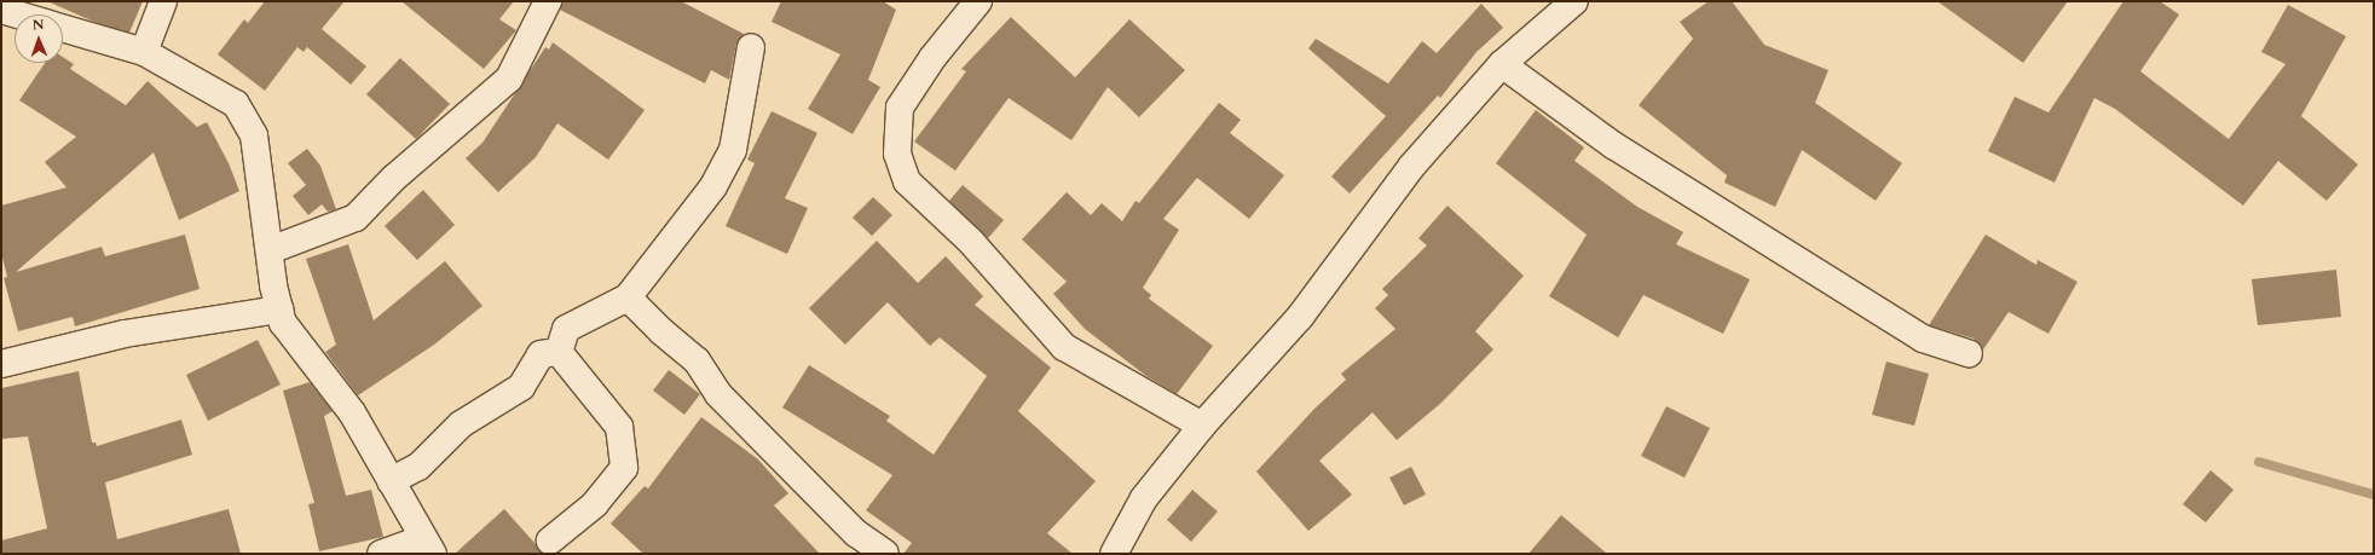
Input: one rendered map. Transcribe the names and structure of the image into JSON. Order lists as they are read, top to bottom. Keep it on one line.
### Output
{"north":"top"}
